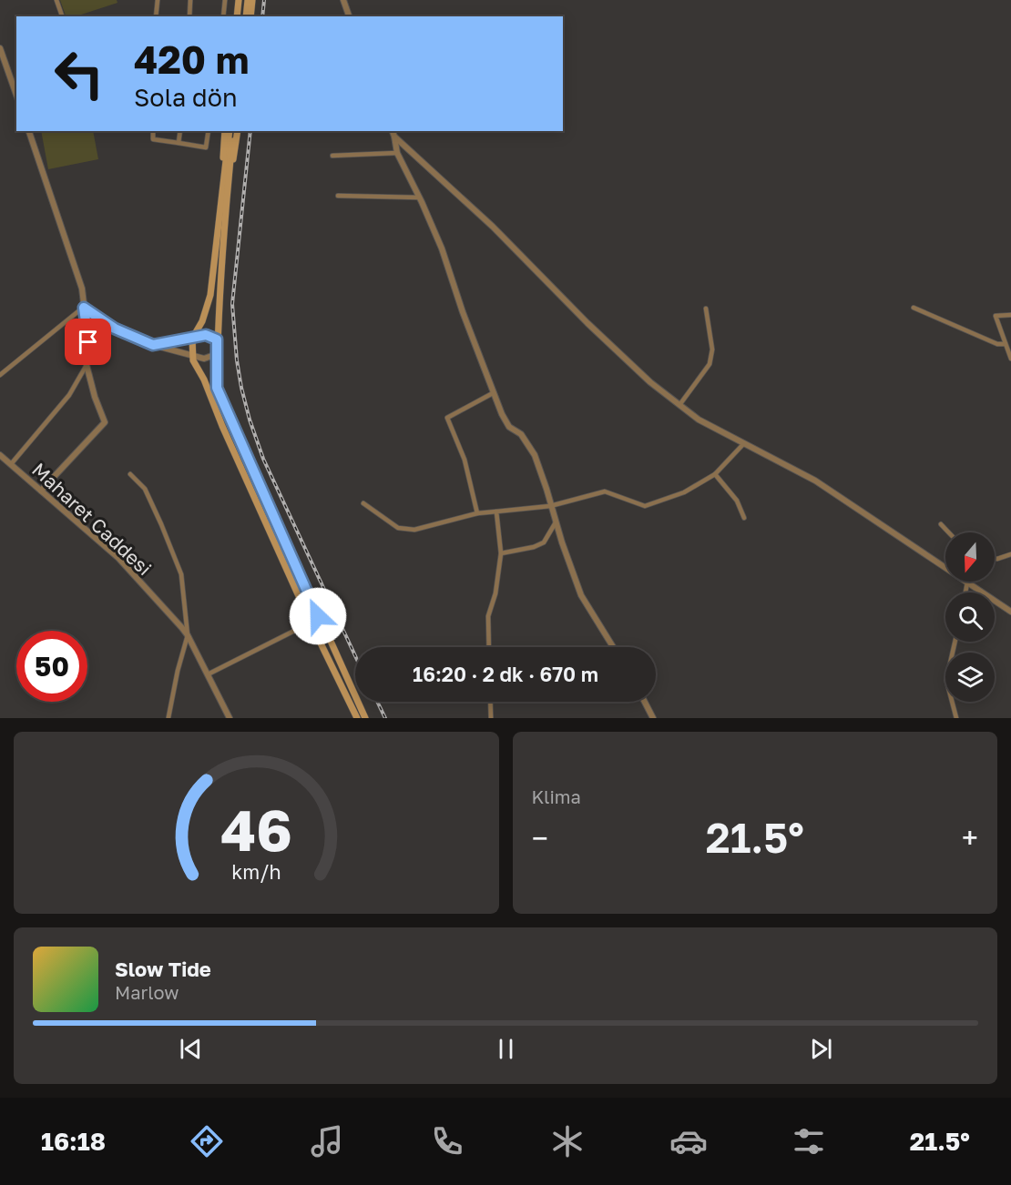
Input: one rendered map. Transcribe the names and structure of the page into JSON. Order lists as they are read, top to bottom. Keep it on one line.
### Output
{"streets":{"street":["Maharet Caddesi"]},"north":"bottom","page":{"turn":["420 m","Sola dön"],"limit":"50","trip":"16:20 · 2 dk · 670 m","tile":"Klima","heat":["−","21.5°","+"],"song":["Slow Tide","Marlow"],"tabs":["16:18","21.5°"],"gauge":["46","km/h"]}}
